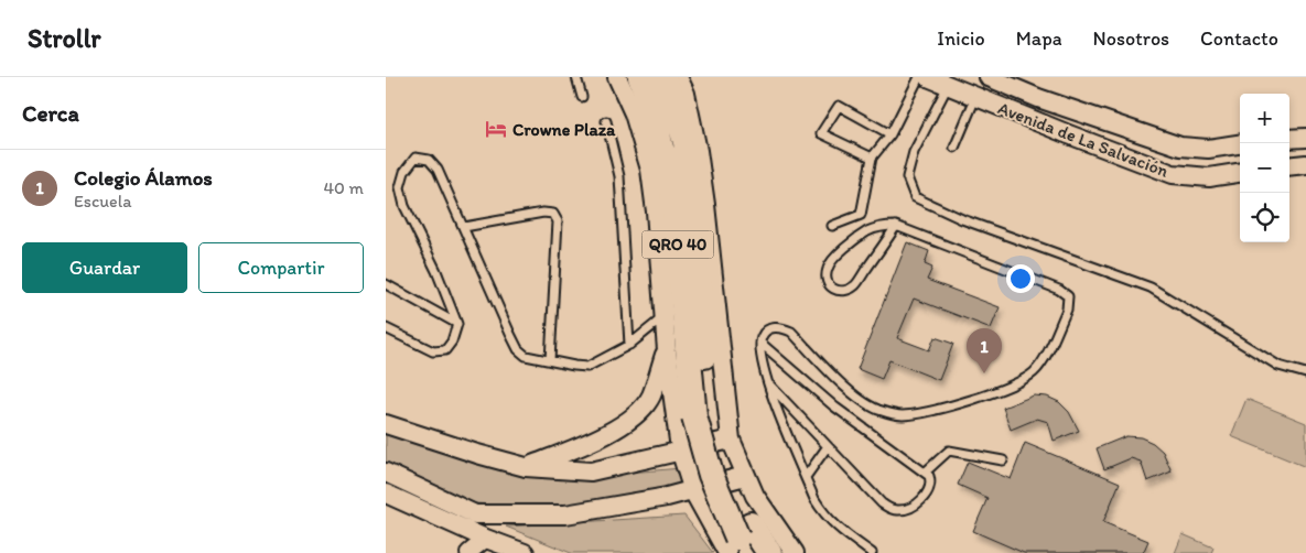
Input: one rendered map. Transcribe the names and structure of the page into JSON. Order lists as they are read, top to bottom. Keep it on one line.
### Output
{"streets":{"highway":["QRO 40"],"street":["Avenida de La Salvación"]},"places":{"hotel":["Crowne Plaza"]},"page":{"header":"Strollr","nav":["Inicio","Mapa","Nosotros","Contacto"],"heading":"Cerca","map_buttons":["+","−"],"list":[{"mark":"1","name":"Colegio Álamos","note":"Escuela","value":"40 m"}],"buttons":["Guardar","Compartir"],"pins":"1"}}
